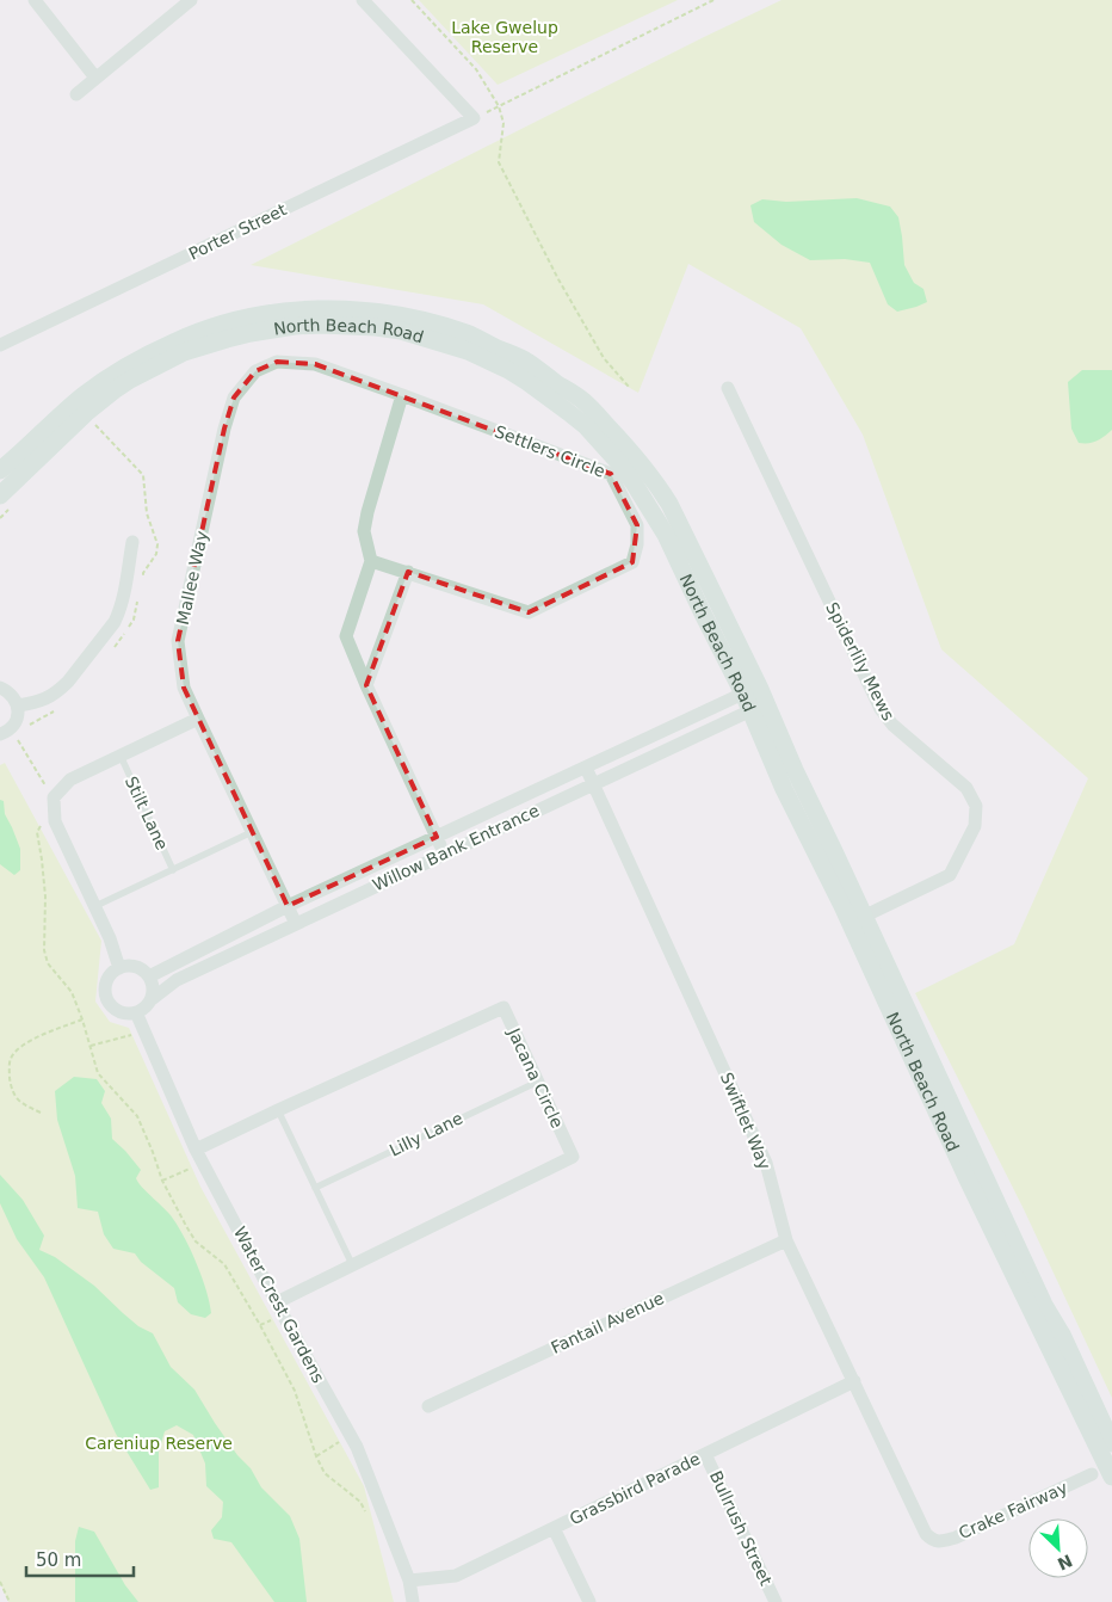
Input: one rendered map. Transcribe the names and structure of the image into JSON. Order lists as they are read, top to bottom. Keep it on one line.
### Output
{"streets":{"main road":["North Beach Road"],"street":["Porter Street","Settlers Circle","Mallee Way","Spiderlily Mews","Willow Bank Entrance","Jacana Circle","Swiftlet Way","Water Crest Gardens","Fantail Avenue","Grassbird Parade","Crake Fairway","Bullrush Street"],"lane":["Stilt Lane","Lilly Lane"]},"crossings":[["North Beach Road","Spiderlily Mews"],["North Beach Road","Willow Bank Entrance"],["Settlers Circle","Mallee Way"],["Mallee Way","Stilt Lane"],["Mallee Way","Willow Bank Entrance"],["Willow Bank Entrance","Swiftlet Way"],["Willow Bank Entrance","Water Crest Gardens"],["Jacana Circle","Lilly Lane"],["Jacana Circle","Water Crest Gardens"],["Swiftlet Way","Fantail Avenue"],["Swiftlet Way","Grassbird Parade"],["Swiftlet Way","Crake Fairway"],["Water Crest Gardens","Grassbird Parade"],["Grassbird Parade","Bullrush Street"]],"parks":["Lake Gwelup Reserve","Careniup Reserve"],"scale_bar":"50 m","north":"bottom right"}
